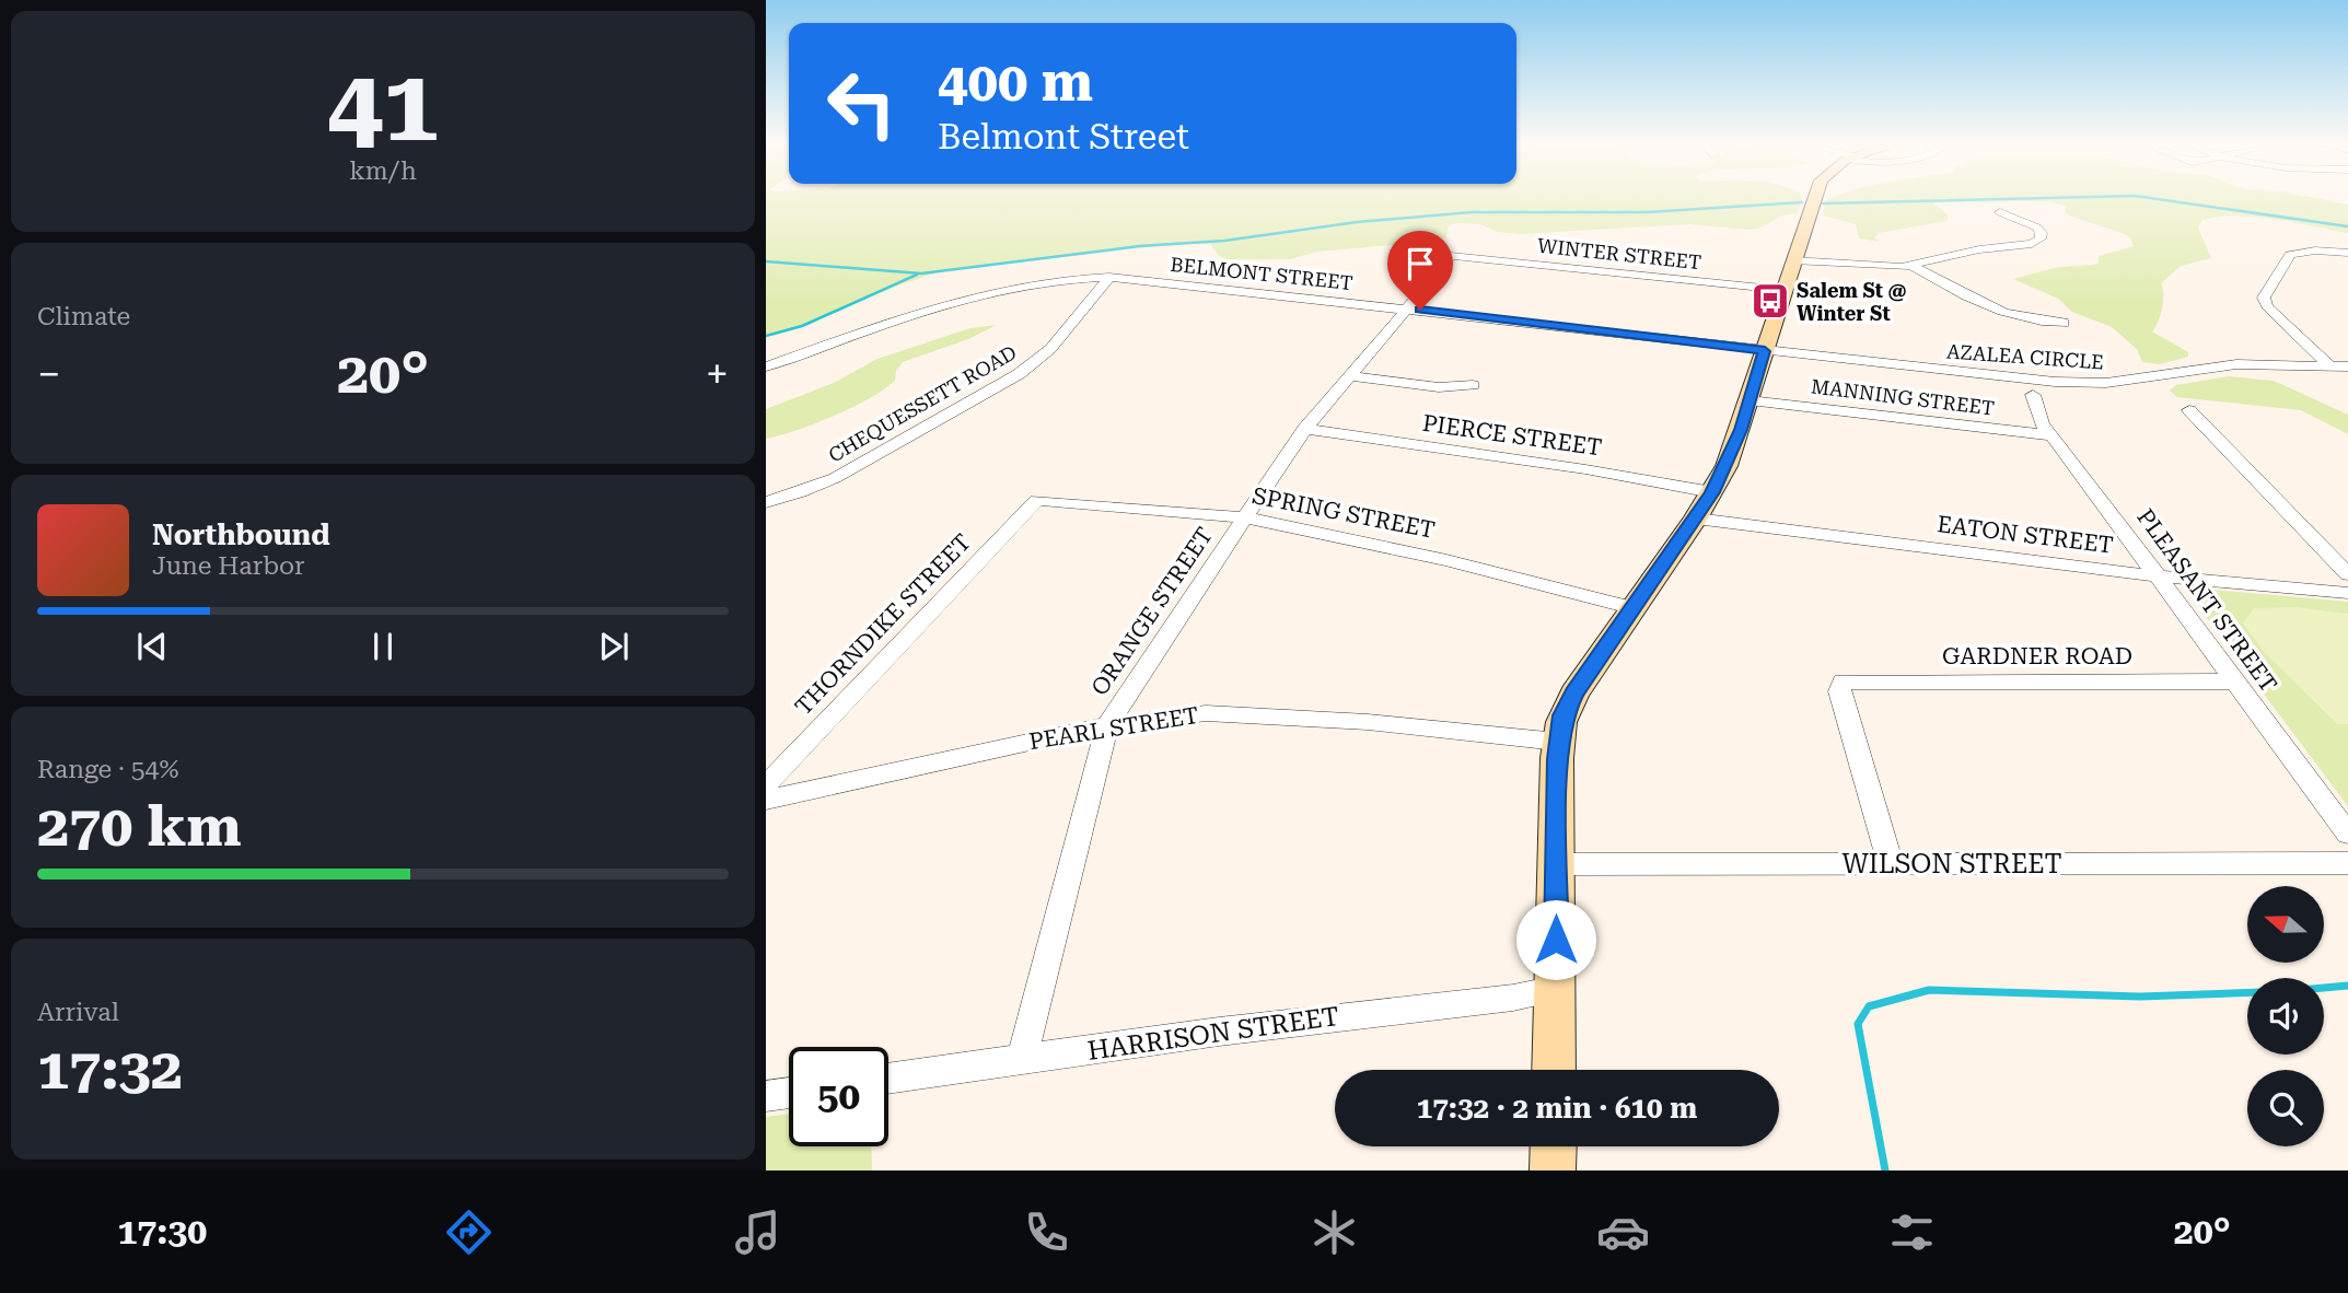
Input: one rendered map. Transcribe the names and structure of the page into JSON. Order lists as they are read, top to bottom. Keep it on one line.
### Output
{"streets":{"street":["WINTER STREET","BELMONT STREET","AZALEA CIRCLE","MANNING STREET","CHEQUESSETT ROAD","PIERCE STREET","SPRING STREET","EATON STREET","PLEASANT STREET","ORANGE STREET","THORNDIKE STREET","GARDNER ROAD","PEARL STREET","WILSON STREET","HARRISON STREET"]},"crossings":[["WINTER STREET","ORANGE STREET"],["BELMONT STREET","AZALEA CIRCLE"],["BELMONT STREET","CHEQUESSETT ROAD"],["BELMONT STREET","ORANGE STREET"],["MANNING STREET","PLEASANT STREET"],["PIERCE STREET","ORANGE STREET"],["SPRING STREET","ORANGE STREET"],["SPRING STREET","THORNDIKE STREET"],["EATON STREET","PLEASANT STREET"],["PLEASANT STREET","GARDNER ROAD"],["ORANGE STREET","PEARL STREET"],["ORANGE STREET","HARRISON STREET"],["GARDNER ROAD","WILSON STREET"]],"places":{"bus stop":["Salem St @ Winter St"]},"north":"left","page":{"tile":[["41","km/h"],"Climate",["Range · 54%","270 km"],["Arrival","17:32"]],"turn":["400 m","Belmont Street"],"heat":["−","20°","+"],"song":["Northbound","June Harbor"],"limit":"50","trip":"17:32 · 2 min · 610 m","tabs":["17:30","20°"]}}
